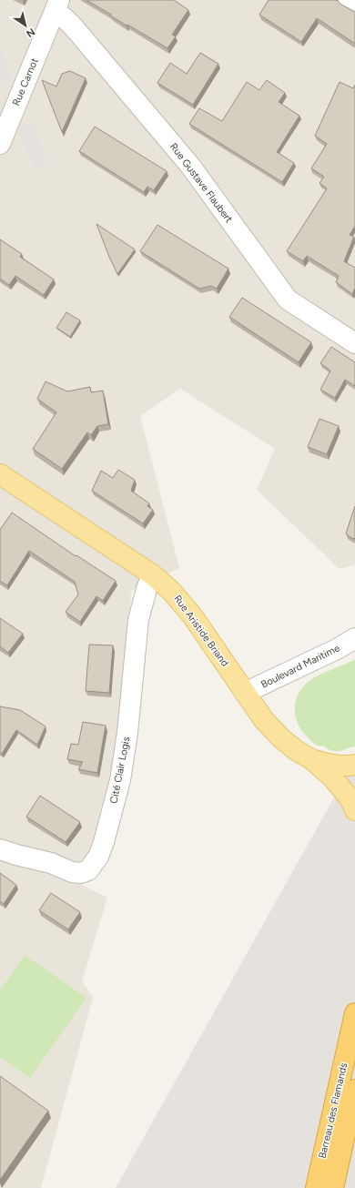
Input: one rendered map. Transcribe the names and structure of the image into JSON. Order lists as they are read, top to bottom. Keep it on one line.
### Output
{"streets":{"highway":["Barreau des Flamands"],"main road":["Rue Aristide Briand"],"street":["Rue Carnot","Rue Gustave Flaubert","Boulevard Maritime","Cité Clair Logis"]},"crossings":[["Rue Carnot","Rue Gustave Flaubert"],["Rue Aristide Briand","Boulevard Maritime"],["Rue Aristide Briand","Cité Clair Logis"]],"north":"bottom right"}
